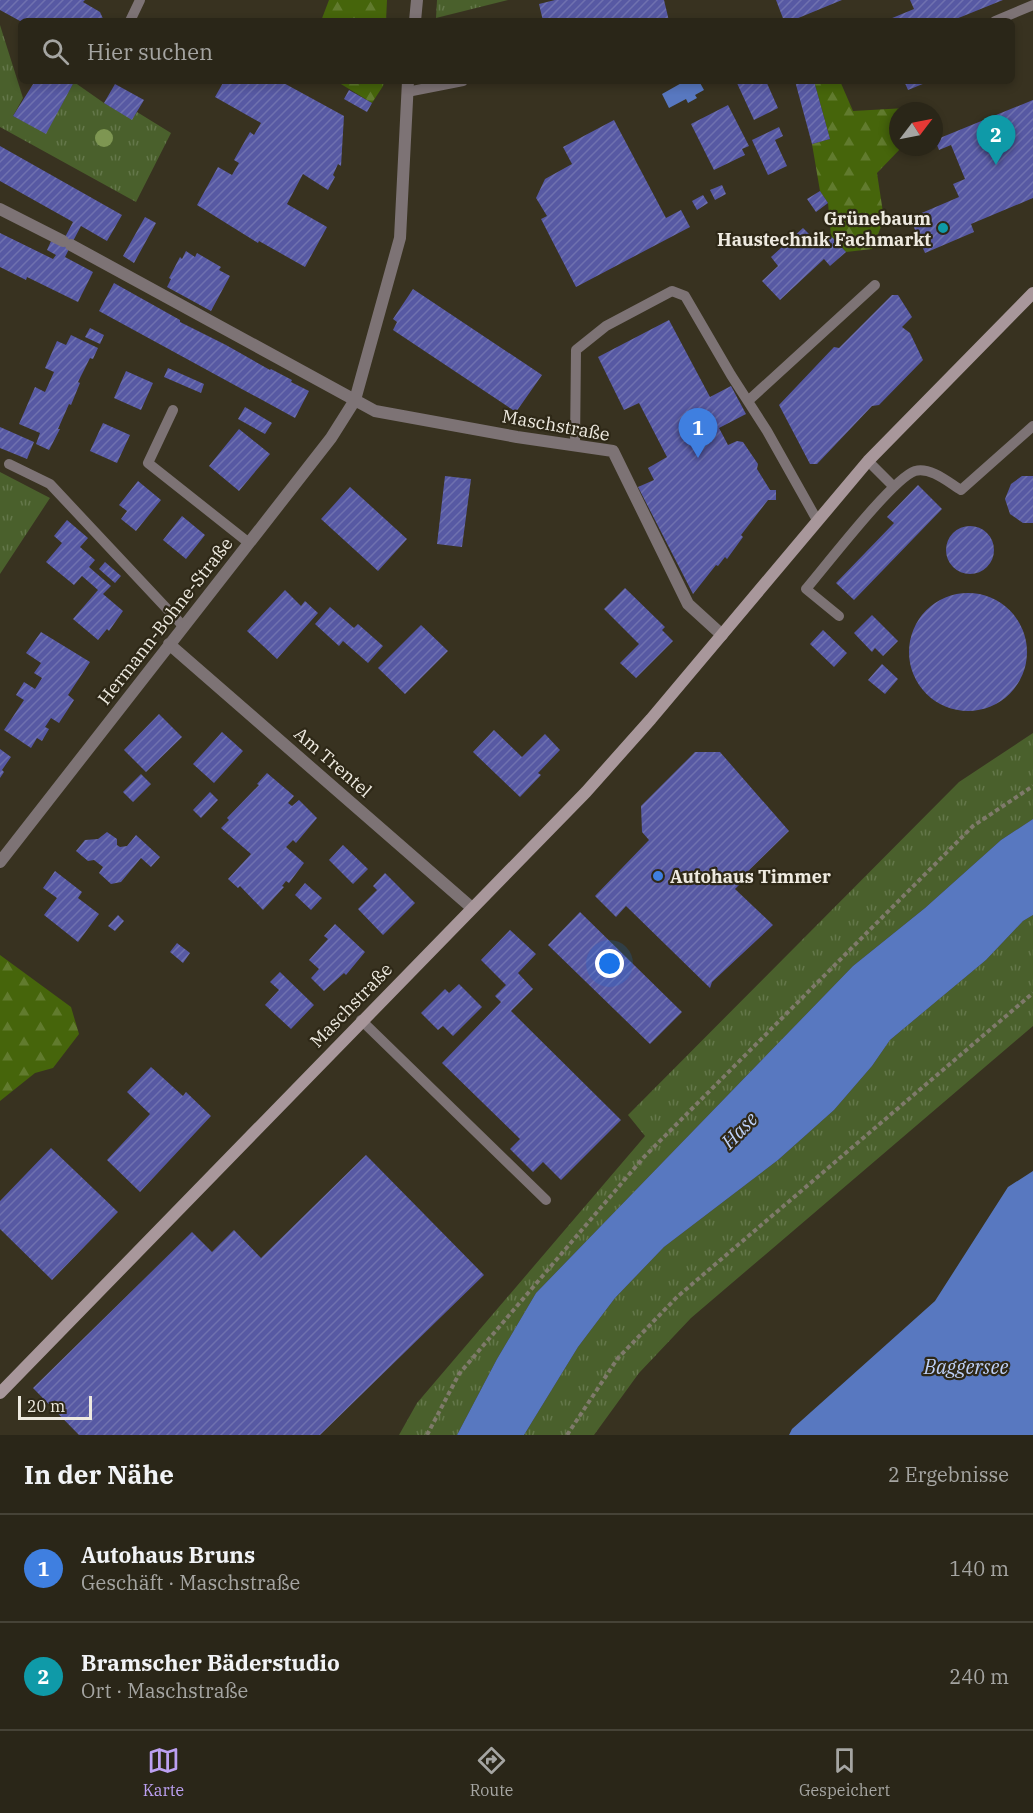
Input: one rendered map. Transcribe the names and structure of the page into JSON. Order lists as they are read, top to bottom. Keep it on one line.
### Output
{"streets":{"main road":["Maschstraße"],"street":["Hermann-Bohne-Straße","Am Trentel"]},"crossings":[["Maschstraße","Hermann-Bohne-Straße"],["Maschstraße","Am Trentel"],["Hermann-Bohne-Straße","Am Trentel"]],"water":["Hase","Baggersee"],"places":["Grünebaum Haustechnik Fachmarkt","Autohaus Timmer"],"scale_bar":"20 m","north":"top right","page":{"search":"Hier suchen","pins":["2","1"],"scale":"20 m","heading":["In der Nähe","2 Ergebnisse"],"list":[{"mark":"1","name":"Autohaus Bruns","note":"Geschäft · Maschstraße","value":"140 m"},{"mark":"2","name":"Bramscher Bäderstudio","note":"Ort · Maschstraße","value":"240 m"}],"nav":["Karte","Route","Gespeichert"]}}
